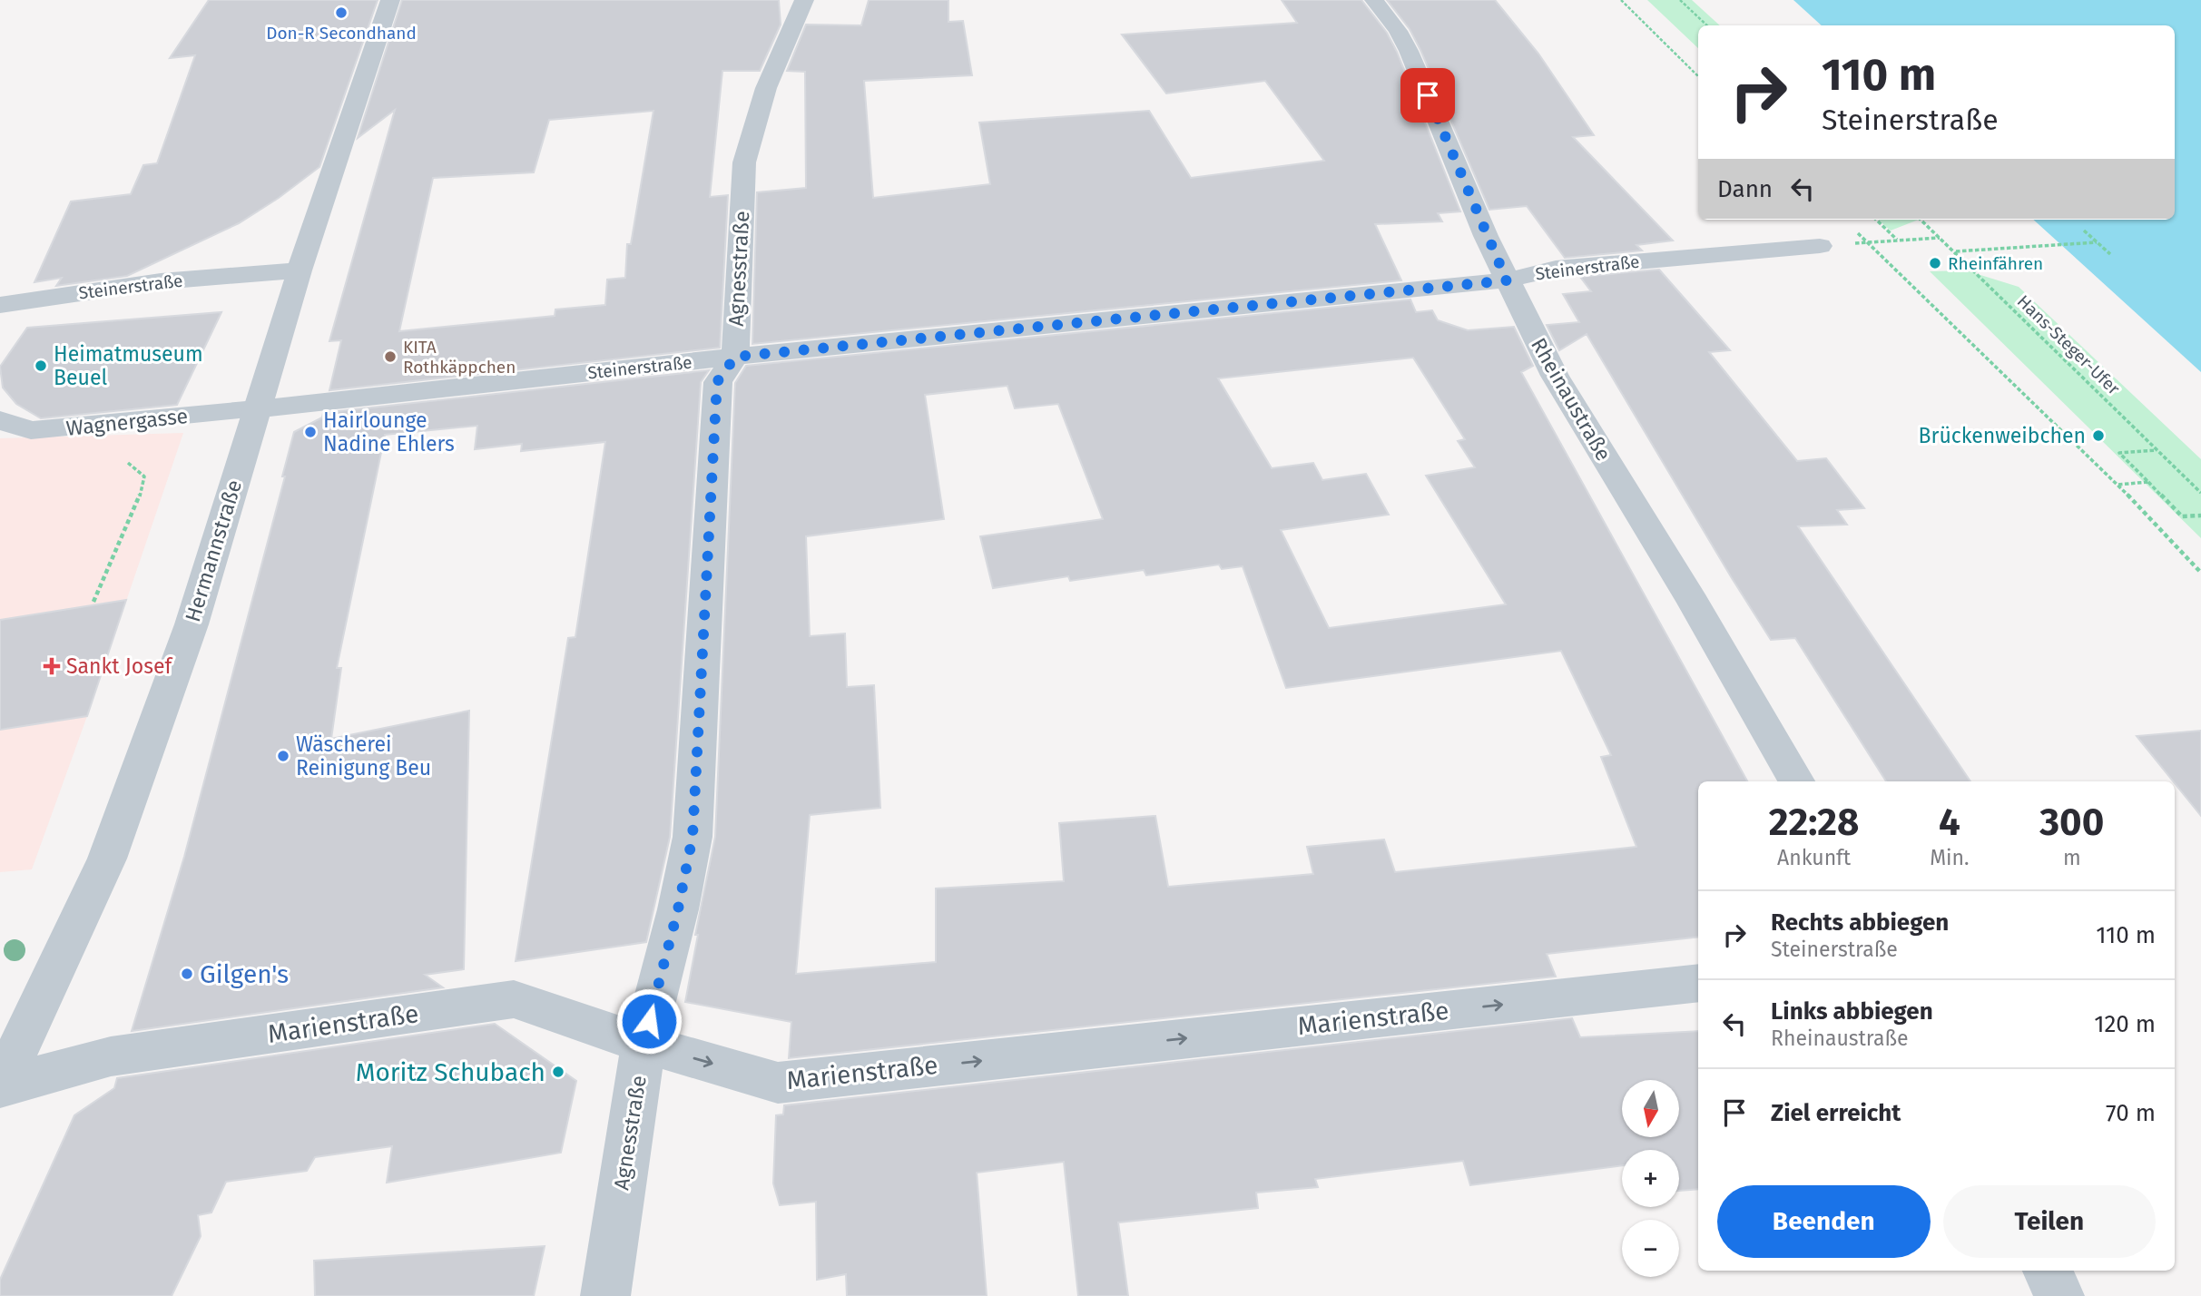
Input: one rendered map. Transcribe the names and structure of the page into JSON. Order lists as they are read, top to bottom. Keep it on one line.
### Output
{"streets":{"street":["Steinerstraße","Agnesstraße","Rheinaustraße","Wagnergasse","Hermannstraße","Marienstraße"],"path":["Hans-Steger-Ufer"]},"crossings":[["Steinerstraße","Agnesstraße"],["Steinerstraße","Rheinaustraße"],["Steinerstraße","Wagnergasse"],["Steinerstraße","Hermannstraße"],["Agnesstraße","Marienstraße"],["Wagnergasse","Hermannstraße"],["Hermannstraße","Marienstraße"]],"one_way":["Marienstraße"],"places":{"other":["Don-R Secondhand","Rheinfähren","KITA Rothkäppchen","Heimatmuseum Beuel","Hairlounge Nadine Ehlers","Brückenweibchen","Wäscherei Reinigung Beu","Gilgen's","Moritz Schubach"],"health":["Sankt Josef"]},"north":"bottom","page":{"turn":["110 m","Steinerstraße"],"then":"Dann","eta":["22:28","Ankunft","4","Min.","300","m"],"list":[{"name":"Rechts abbiegen","note":"Steinerstraße","value":"110 m"},{"name":"Links abbiegen","note":"Rheinaustraße","value":"120 m"},{"name":"Ziel erreicht","value":"70 m"}],"map_buttons":["+","−"],"buttons":["Beenden","Teilen"]}}
